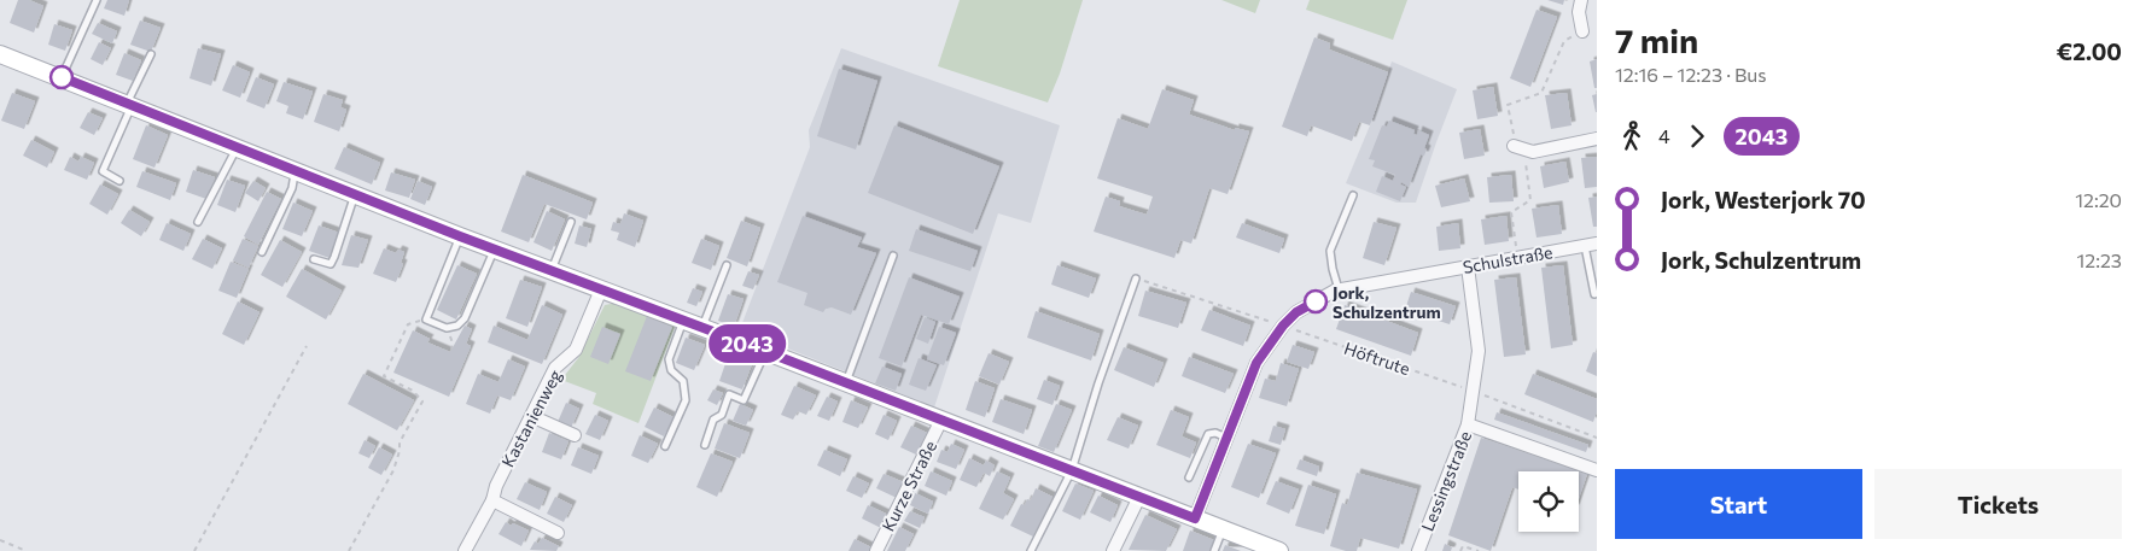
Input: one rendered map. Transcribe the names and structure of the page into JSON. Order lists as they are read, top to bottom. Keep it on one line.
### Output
{"streets":{"street":["Schulstraße","Kastanienweg","Lessingstraße","Kurze Straße"],"path":["Höftrute"]},"crossings":[["Schulstraße","Höftrute"],["Schulstraße","Lessingstraße"],["Höftrute","Lessingstraße"]],"places":["Jork, Schulzentrum"],"lines":["bus line 2043"],"page":{"on_map":"2043","heading":["7 min","12:16 – 12:23 · Bus","€2.00"],"legs":["4","2043"],"list":[{"name":"Jork, Westerjork 70","value":"12:20"},{"name":"Jork, Schulzentrum","value":"12:23"}],"buttons":["Start","Tickets"]}}
